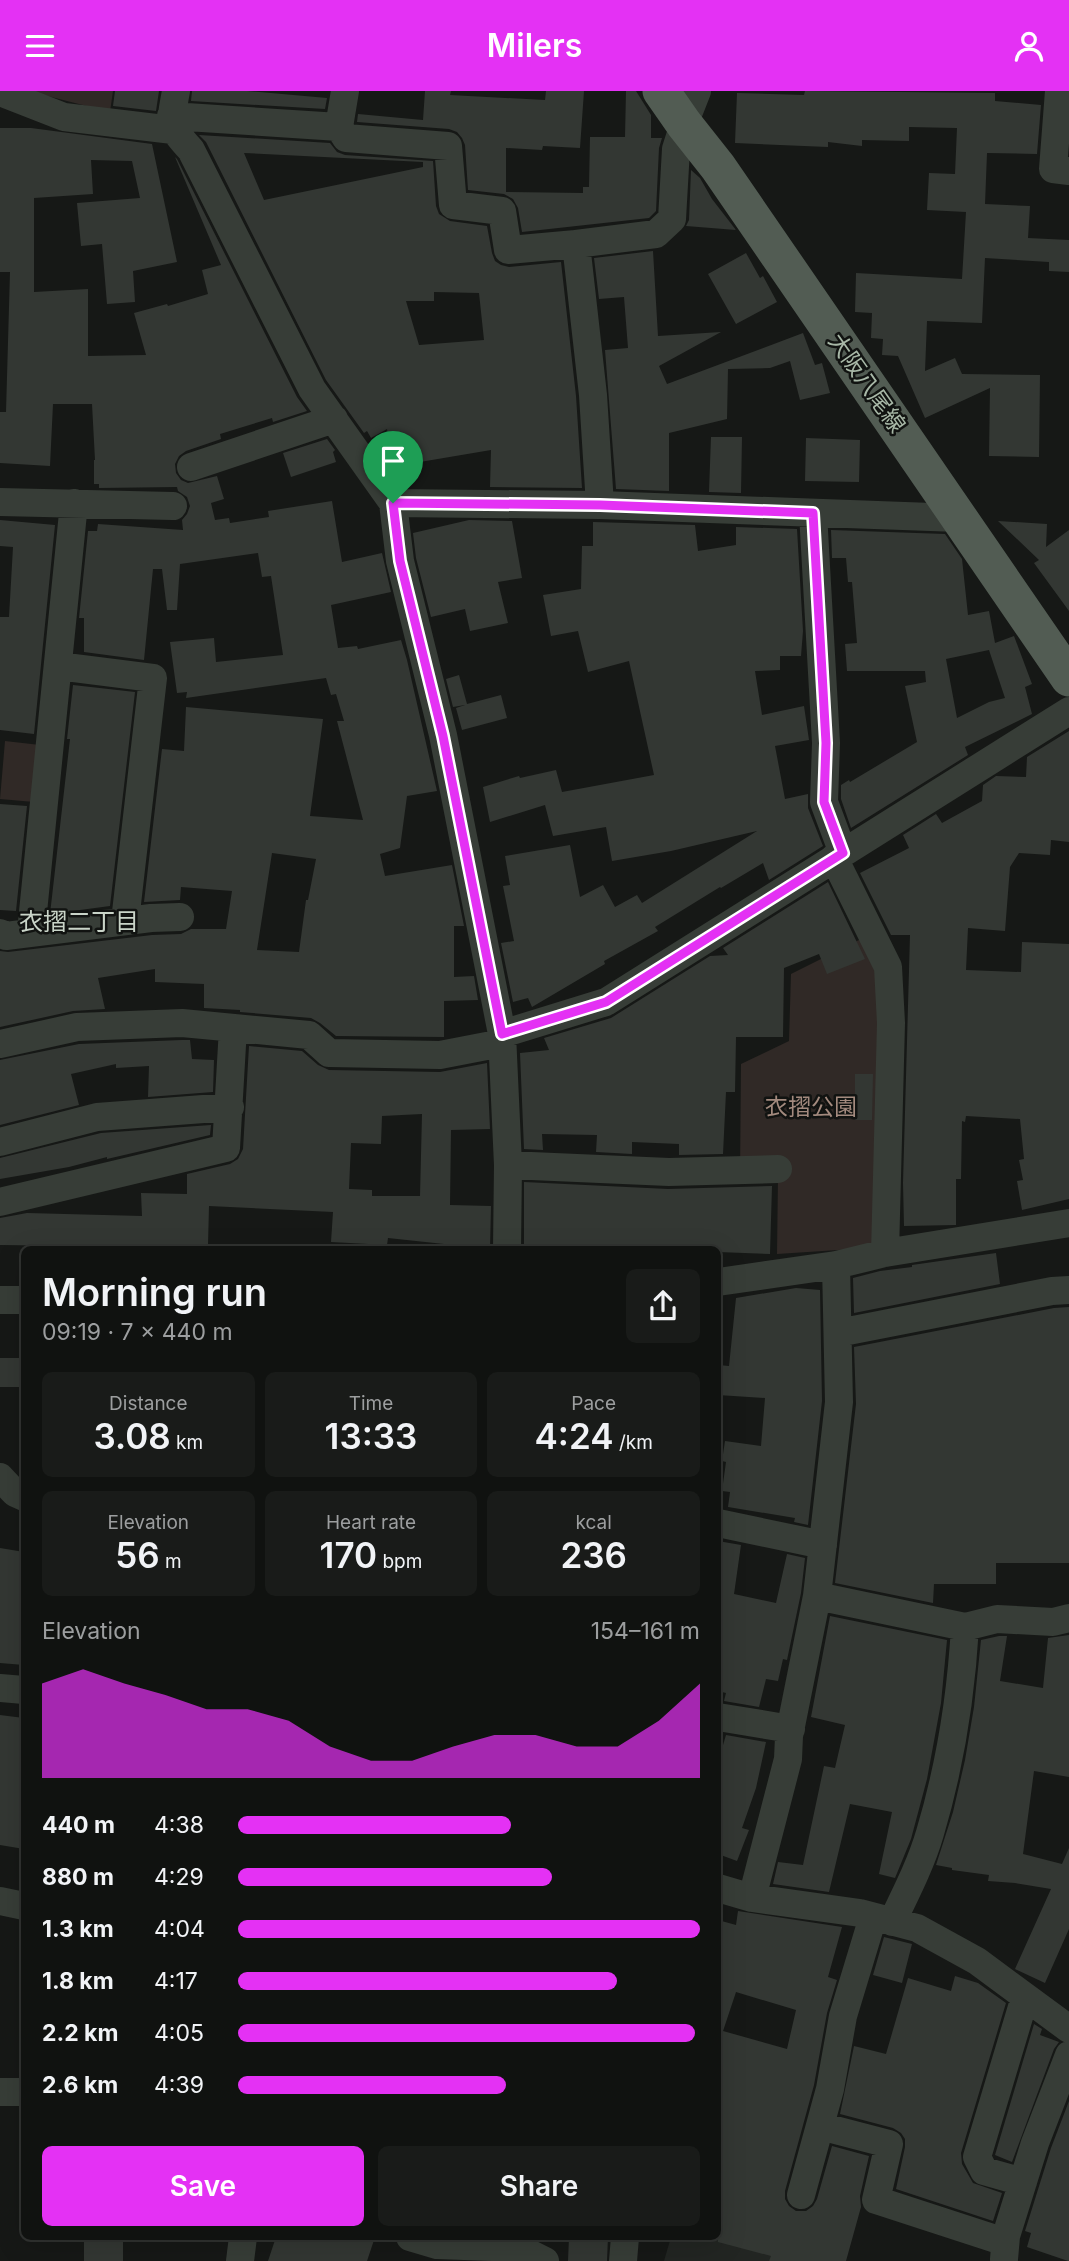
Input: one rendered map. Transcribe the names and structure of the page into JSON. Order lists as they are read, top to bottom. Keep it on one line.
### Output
{"streets":{"main road":["大阪八尾線"]},"districts":["衣摺二丁目"],"parks":["衣摺公園"],"page":{"header":"Milers","heading":["Morning run","09:19 · 7 × 440 m"],"stats":[["Distance","3.08 km"],["Time","13:33"],["Pace","4:24 /km"],["Elevation","56 m"],["Heart rate","170 bpm"],["kcal","236"]],"chart":["Elevation","154–161 m"],"list":[{"name":"440 m","note":"4:38"},{"name":"880 m","note":"4:29"},{"name":"1.3 km","note":"4:04"},{"name":"1.8 km","note":"4:17"},{"name":"2.2 km","note":"4:05"},{"name":"2.6 km","note":"4:39"}],"buttons":["Save","Share"]}}
